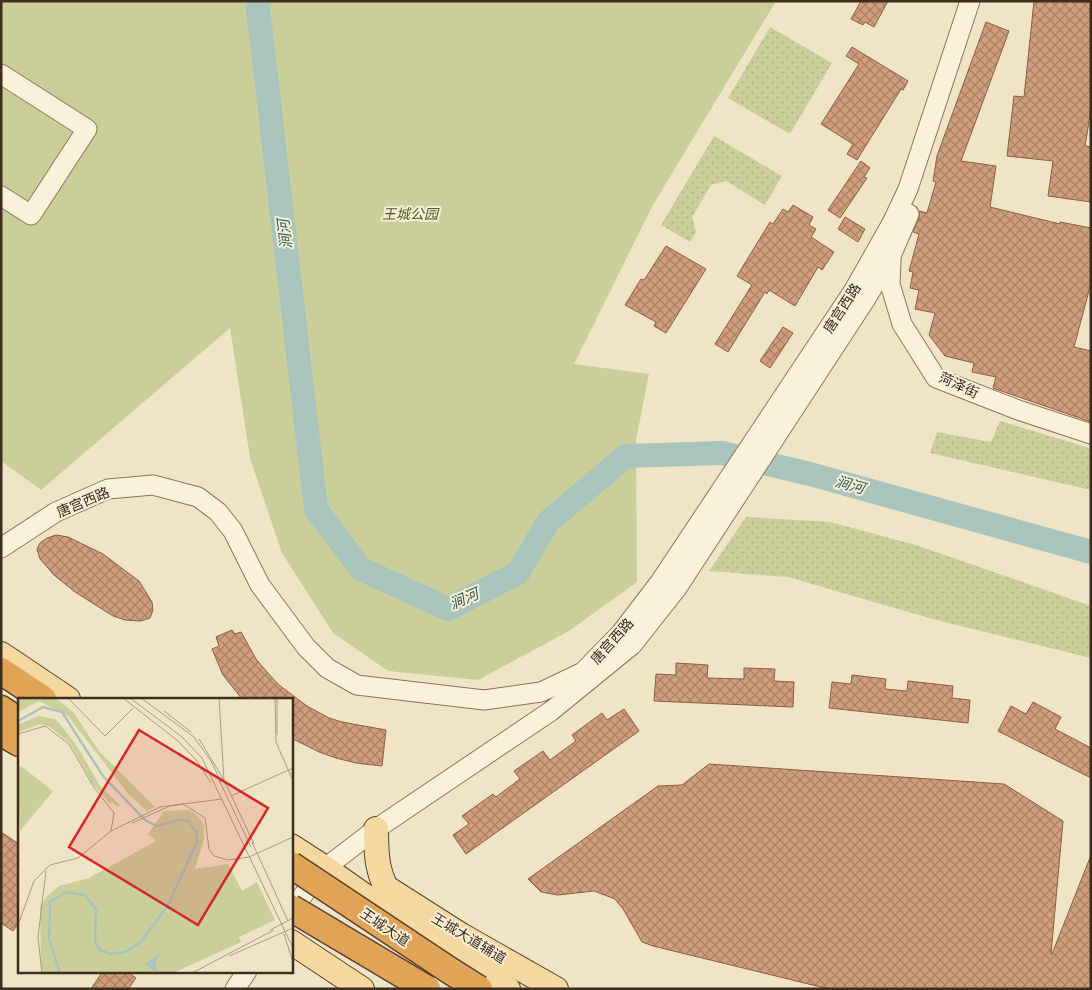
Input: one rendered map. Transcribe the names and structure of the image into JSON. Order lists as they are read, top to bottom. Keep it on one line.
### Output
{"streets":{"highway":["王城大道"],"main road":["王城大道辅道"],"street":["唐宫西路","菏泽街"]},"crossings":[["唐宫西路","菏泽街"]],"water":["涧河"],"parks":["王城公园"]}
